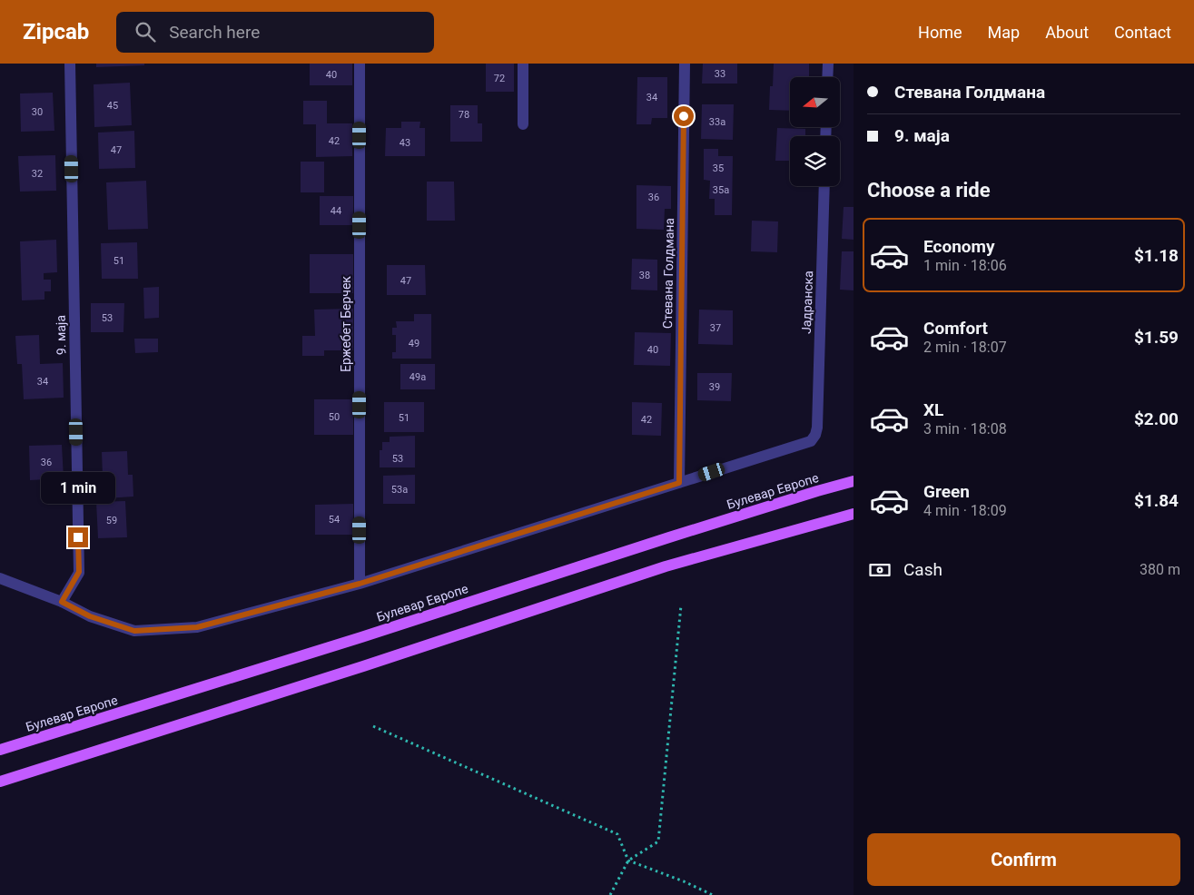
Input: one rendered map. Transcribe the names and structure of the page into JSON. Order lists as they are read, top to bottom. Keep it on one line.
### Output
{"streets":{"main road":["Булевар Европе"],"street":["Стевана Голдмана","Јадранска","Ержебет Берчек","9. маја"]},"crossings":[["Стевана Голдмана","Јадранска"]],"house_numbers":["33","40","72","34","45","30","78","33a","42","43","47","35","32","35a","36","44","51","38","47","53","37","49","40","49a","34","39","50","51","42","53","36","53a","54","59"],"north":"left","page":{"header":"Zipcab","search":"Search here","nav":["Home","Map","About","Contact"],"banner":["Стевана Голдмана","9. маја"],"heading":"Choose a ride","list":[{"name":"Economy","note":"1 min · 18:06","value":"$1.18"},{"name":"Comfort","note":"2 min · 18:07","value":"$1.59"},{"name":"XL","note":"3 min · 18:08","value":"$2.00"},{"name":"Green","note":"4 min · 18:09","value":"$1.84"}],"bubble":"1 min","pay":["Cash","380 m"],"buttons":"Confirm"}}
